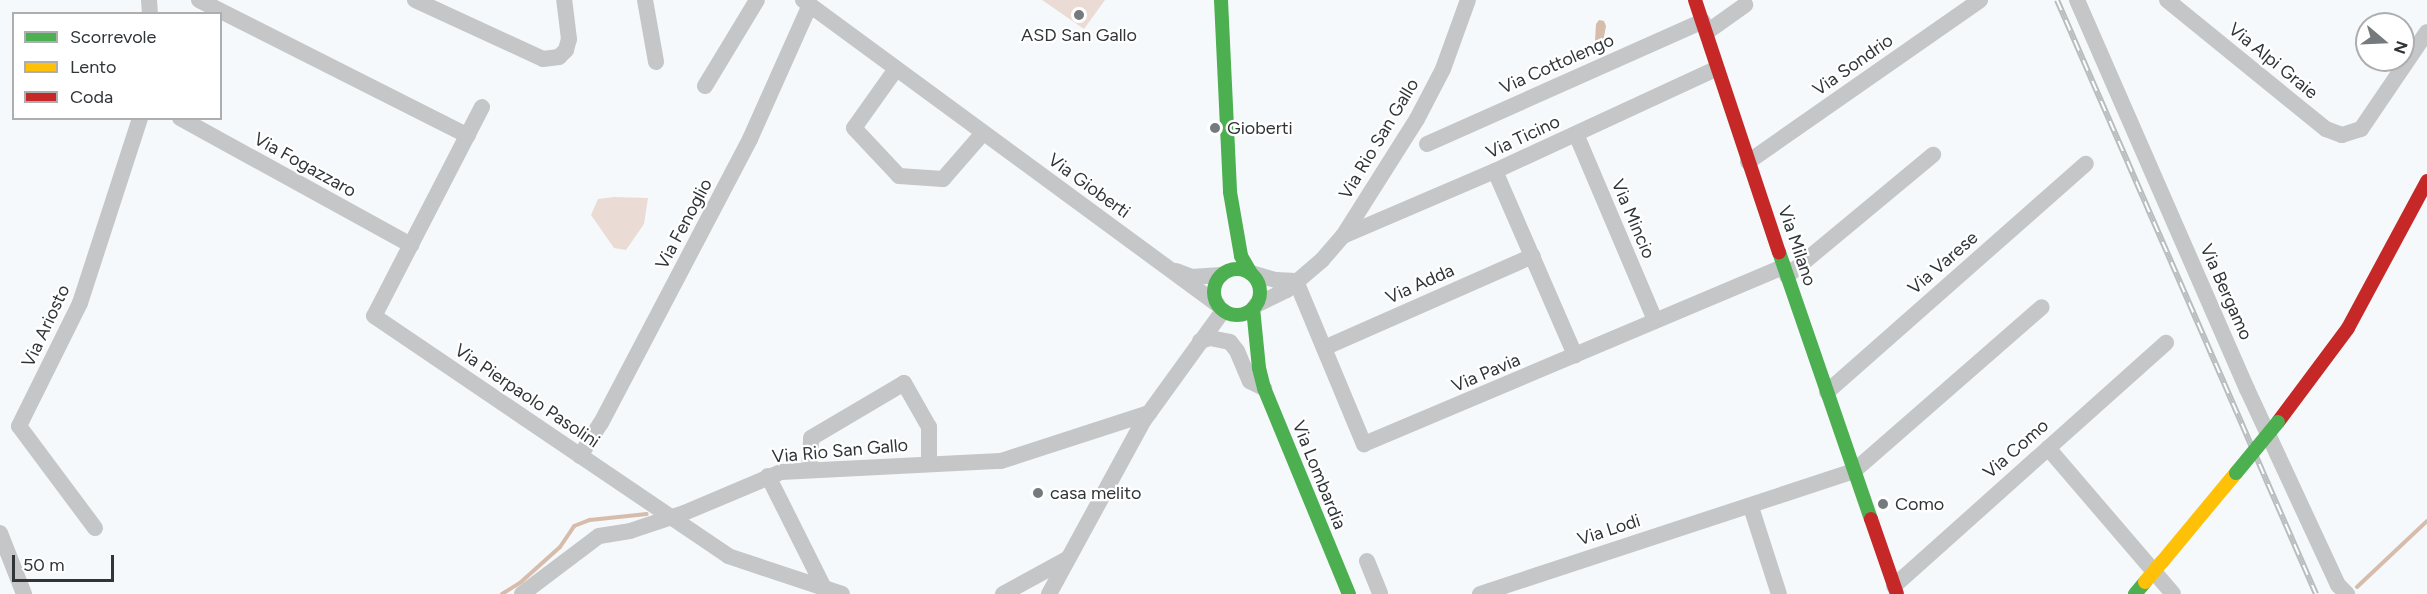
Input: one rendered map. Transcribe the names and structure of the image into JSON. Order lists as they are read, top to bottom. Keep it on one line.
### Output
{"streets":{"main road":["Via Milano","Via Lombardia"],"street":["Via Alpi Graie","Via Cottolengo","Via Sondrio","Via Ticino","Via Rio San Gallo","Via Fogazzaro","Via Gioberti","Via Mincio","Via Fenoglio","Via Varese","Via Adda","Via Bergamo","Via Ariosto","Via Pavia","Via Pierpaolo Pasolini","Via Como","Via Lodi"]},"crossings":[["Via Cottolengo","Via Milano"],["Via Sondrio","Via Milano"],["Via Ticino","Via Rio San Gallo"],["Via Ticino","Via Mincio"],["Via Ticino","Via Milano"],["Via Rio San Gallo","Via Gioberti"],["Via Rio San Gallo","Via Pavia"],["Via Rio San Gallo","Via Pierpaolo Pasolini"],["Via Rio San Gallo","Via Lombardia"],["Via Fogazzaro","Via Pierpaolo Pasolini"],["Via Gioberti","Via Fenoglio"],["Via Gioberti","Via Lombardia"],["Via Mincio","Via Pavia"],["Via Fenoglio","Via Pierpaolo Pasolini"],["Via Milano","Via Varese"],["Via Milano","Via Pavia"],["Via Milano","Via Como"],["Via Milano","Via Lodi"],["Via Adda","Via Pavia"]],"places":["ASD San Gallo","Gioberti","casa melito","Como"],"legend":["Scorrevole","Lento","Coda"],"scale_bar":"50 m","north":"right"}
